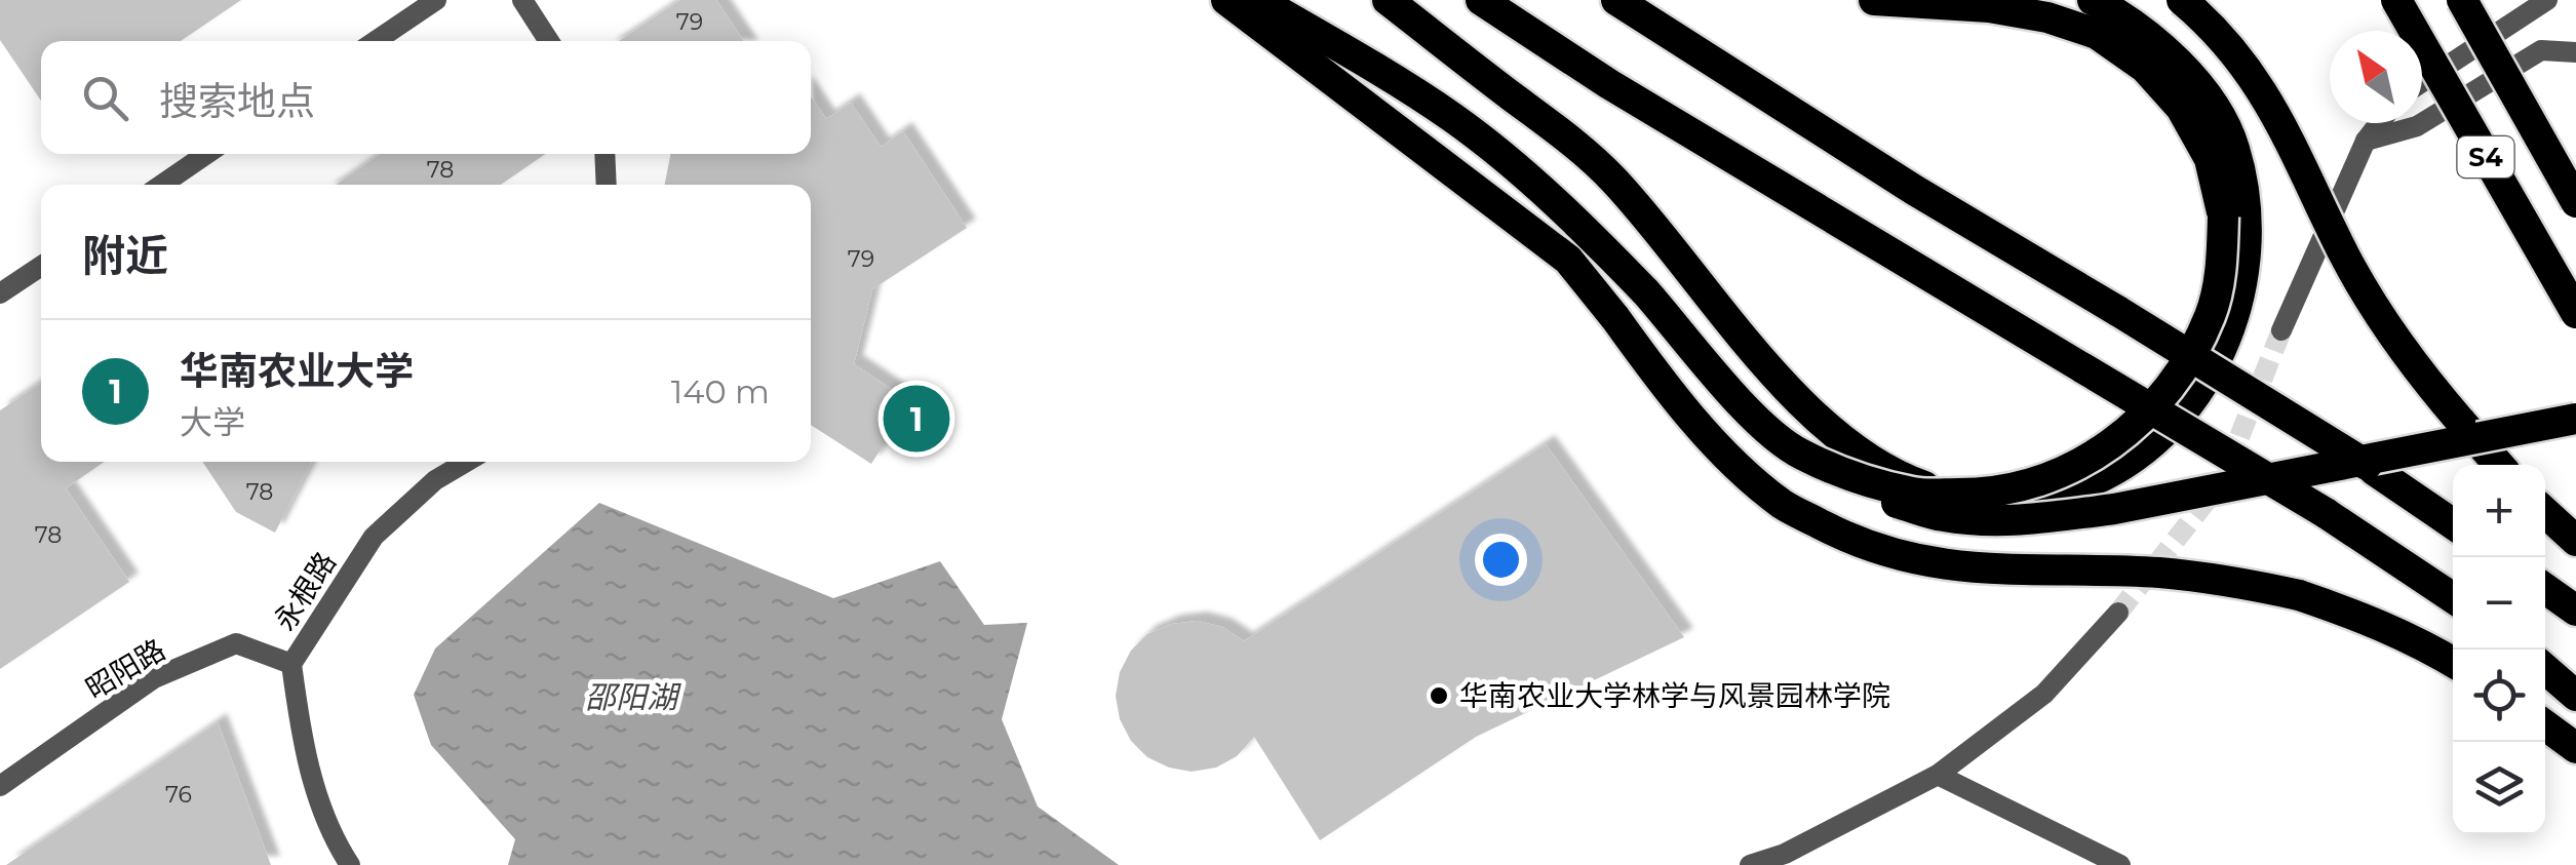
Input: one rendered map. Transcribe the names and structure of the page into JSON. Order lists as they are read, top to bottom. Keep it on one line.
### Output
{"streets":{"highway":["S4"],"street":["永根路","昭阳路"]},"crossings":[["永根路","昭阳路"]],"water":["邵阳湖"],"places":["华南农业大学林学与风景园林学院"],"house_numbers":["79","78","79","78","78","76"],"north":"top left","page":{"search":"搜索地点","heading":"附近","list":[{"mark":"1","name":"华南农业大学","note":"大学","value":"140 m"}],"pins":"1","map_buttons":["+","−"]}}
